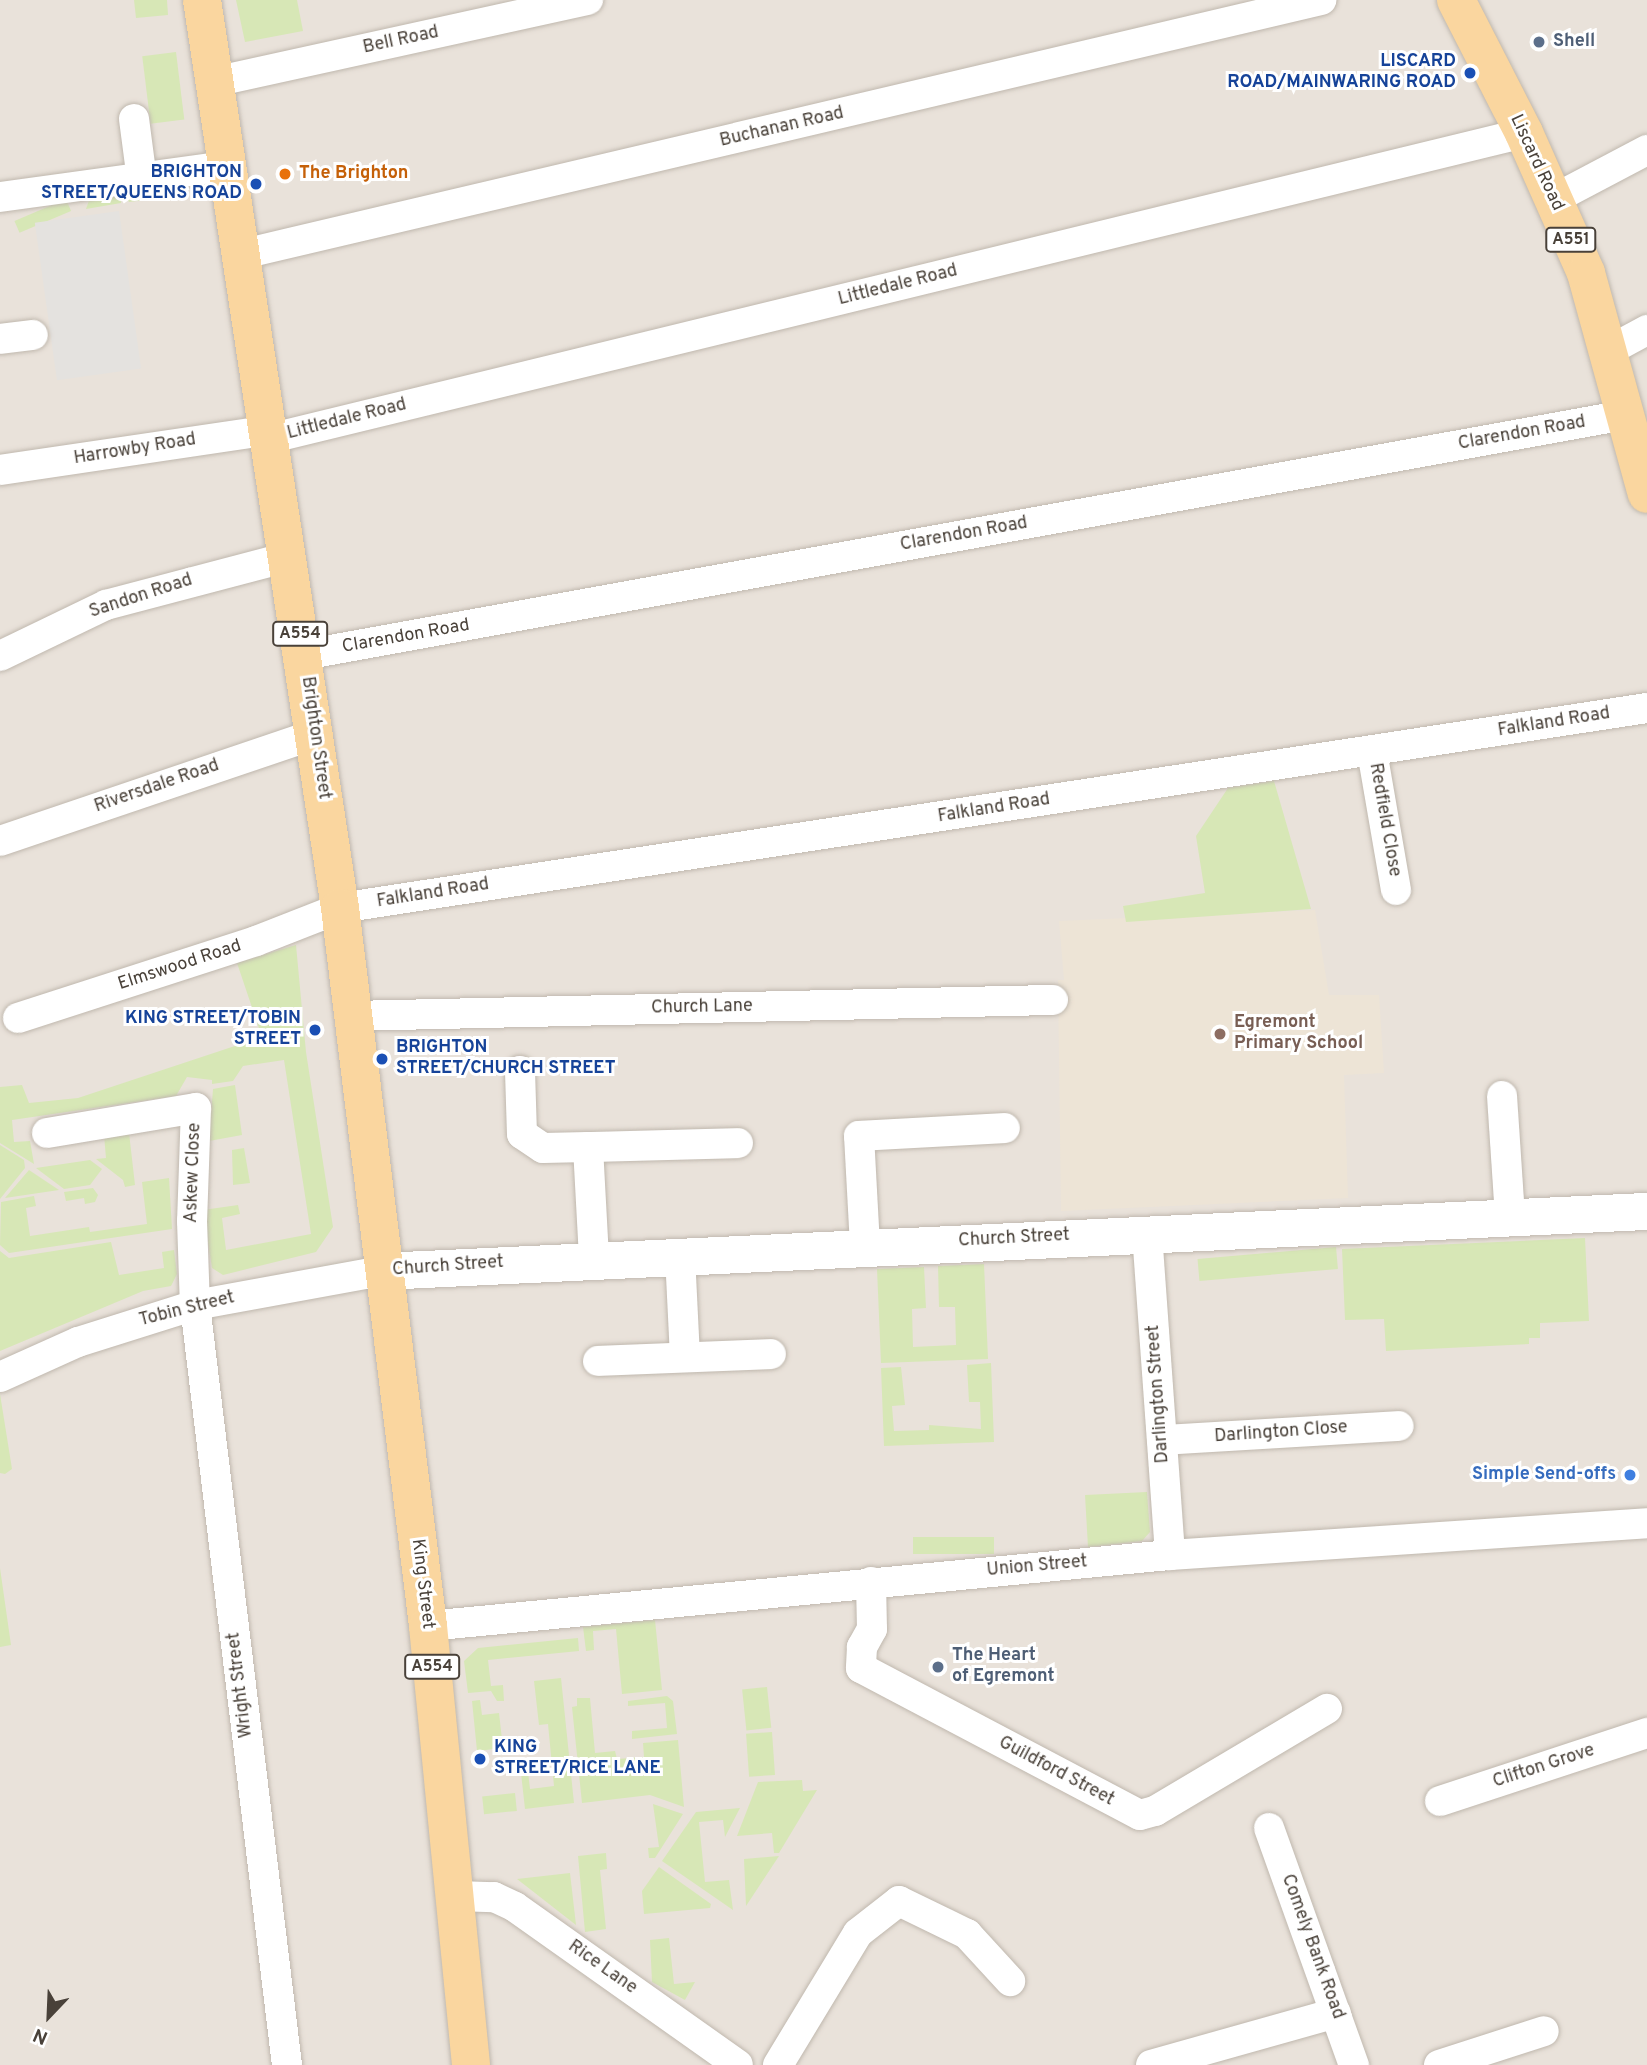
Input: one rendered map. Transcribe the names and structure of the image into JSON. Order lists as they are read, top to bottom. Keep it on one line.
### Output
{"streets":{"main road":["Liscard Road","A551","A554","Brighton Street","King Street"],"street":["Bell Road","Buchanan Road","Littledale Road","Clarendon Road","Harrowby Road","Sandon Road","Falkland Road","Riversdale Road","Redfield Close","Elmswood Road","Church Lane","Askew Close","Church Street","Tobin Street","Darlington Street","Darlington Close","Union Street","Wright Street","Clifton Grove","Guildford Street","Comely Bank Road","Rice Lane"]},"crossings":[["Bell Road","Brighton Street"],["Buchanan Road","Brighton Street"],["Liscard Road","Littledale Road"],["Liscard Road","Clarendon Road"],["Littledale Road","Harrowby Road"],["Littledale Road","Brighton Street"],["Clarendon Road","Brighton Street"],["Harrowby Road","Brighton Street"],["Sandon Road","Brighton Street"],["Falkland Road","Brighton Street"],["Falkland Road","Redfield Close"],["Falkland Road","Elmswood Road"],["Brighton Street","Riversdale Road"],["Brighton Street","Elmswood Road"],["Brighton Street","Church Lane"],["Brighton Street","Church Street"],["Brighton Street","Tobin Street"],["Brighton Street","King Street"],["Askew Close","Tobin Street"],["Askew Close","Wright Street"],["Church Street","Tobin Street"],["Church Street","Darlington Street"],["Church Street","King Street"],["Tobin Street","King Street"],["Tobin Street","Wright Street"],["Darlington Street","Darlington Close"],["Darlington Street","Union Street"],["Union Street","King Street"],["Union Street","Guildford Street"],["King Street","Rice Lane"]],"places":["Shell","LISCARD ROAD/MAINWARING ROAD","The Brighton","BRIGHTON STREET/QUEENS ROAD","KING STREET/TOBIN STREET","Egremont Primary School","BRIGHTON STREET/CHURCH STREET","Simple Send-offs","The Heart of Egremont","KING STREET/RICE LANE"],"north":"bottom left"}
